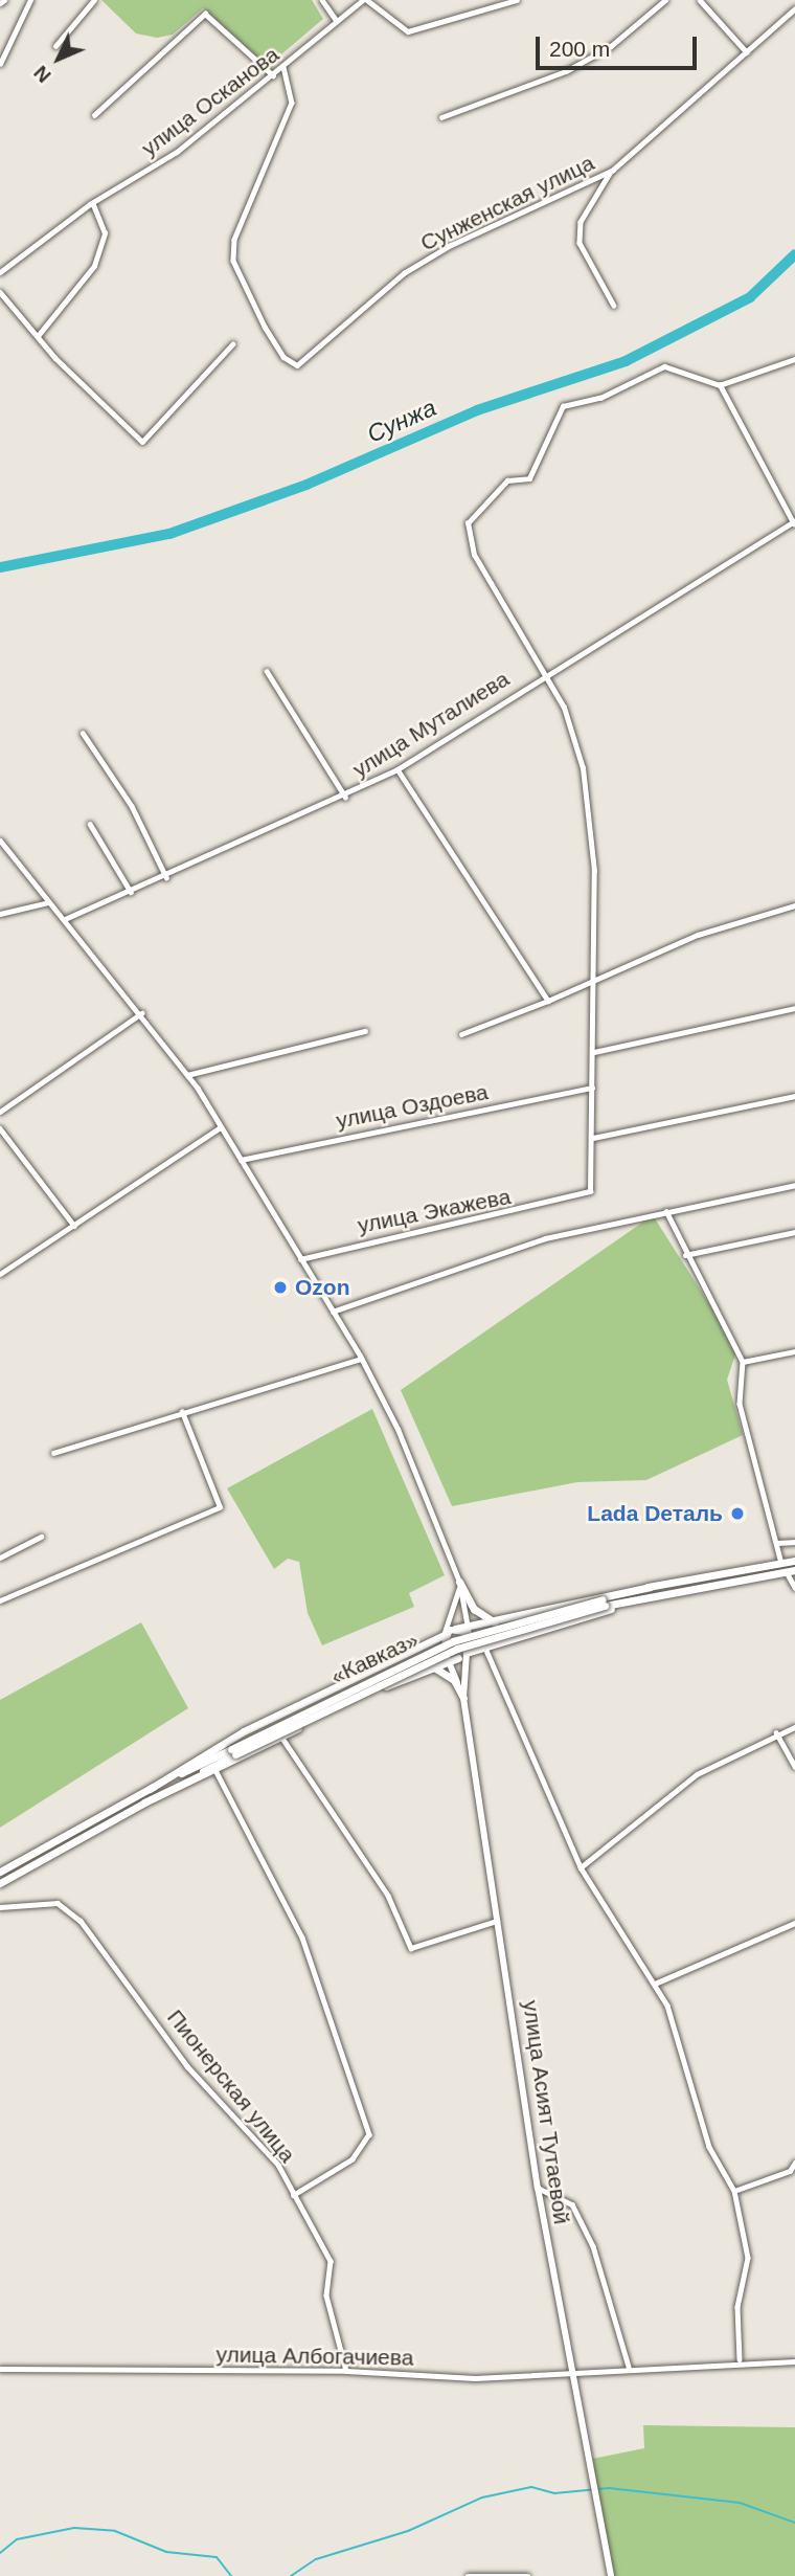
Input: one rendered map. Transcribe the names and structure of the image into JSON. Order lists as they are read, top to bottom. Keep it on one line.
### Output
{"streets":{"highway":["«Кавказ»"],"main road":["улица Асият Тутаевой","улица Албогачиева"],"street":["улица Осканова","Сунженская улица","улица Муталиева","улица Оздоева","улица Экажева","Пионерская улица"]},"crossings":[["улица Осканова","Сунженская улица"],["«Кавказ»","улица Асият Тутаевой"],["Пионерская улица","улица Албогачиева"],["улица Асият Тутаевой","улица Албогачиева"]],"water":["Сунжа"],"places":["Ozon","Lada Dеталь"],"scale_bar":"200 m","north":"bottom left"}
